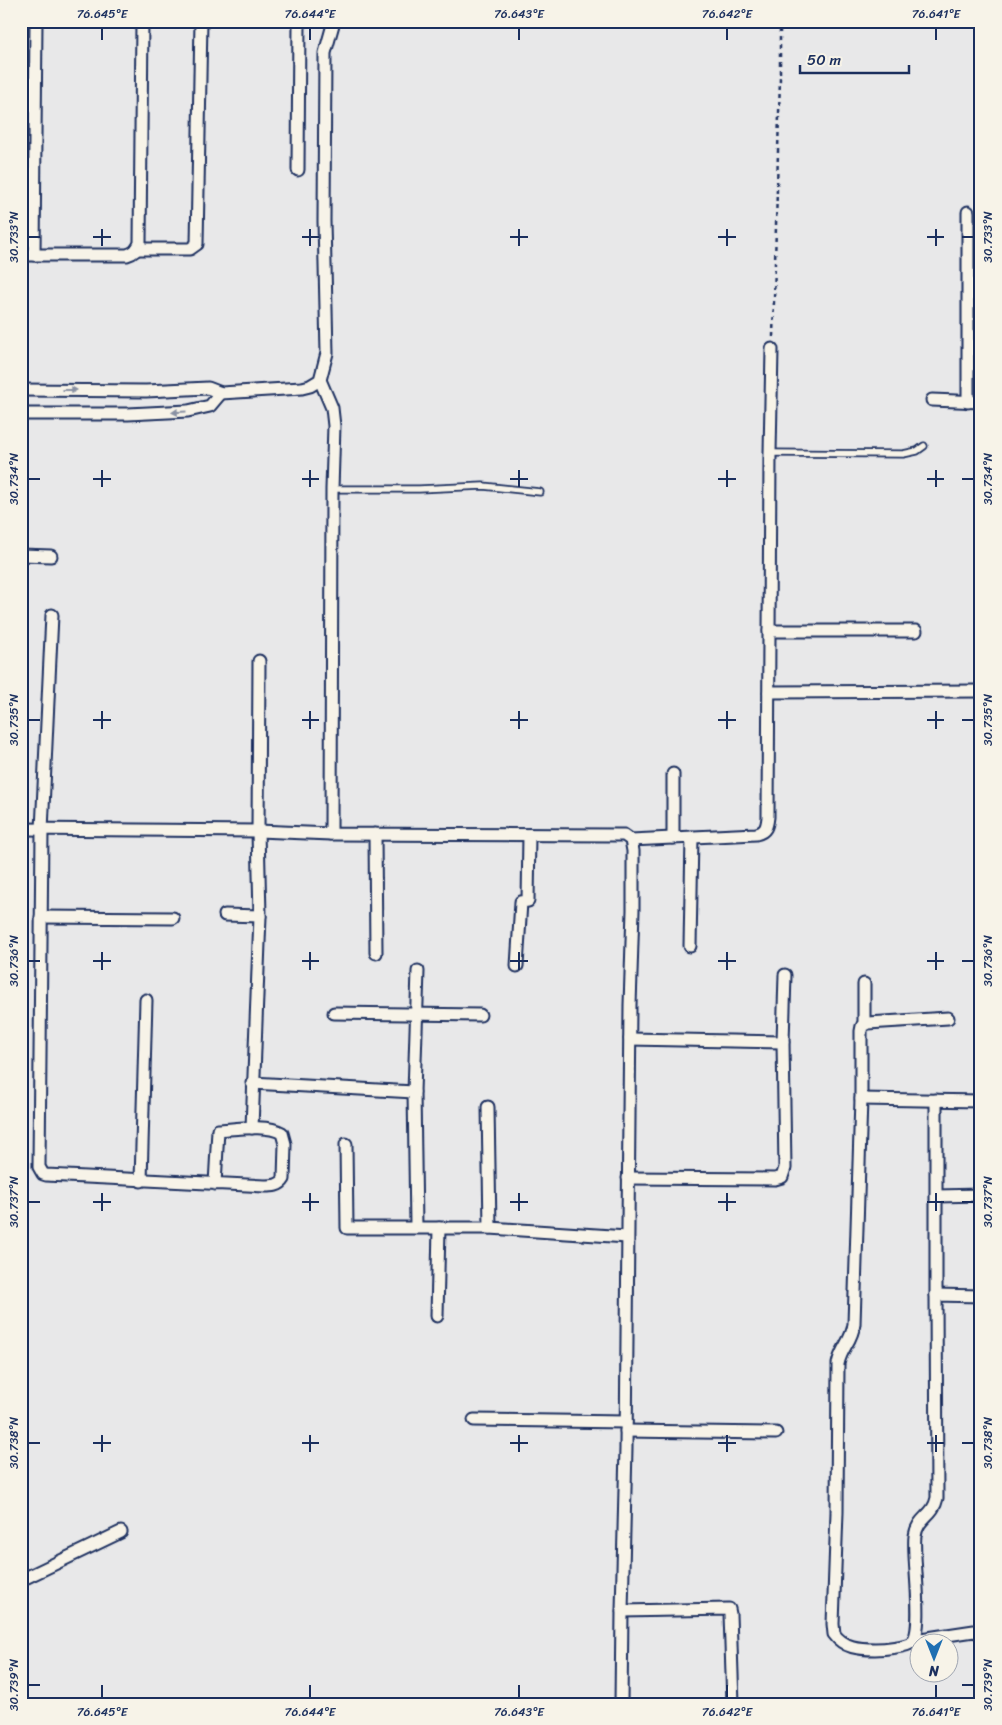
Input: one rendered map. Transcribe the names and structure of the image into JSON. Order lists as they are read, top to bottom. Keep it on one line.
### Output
{"scale_bar":"50 m","north":"bottom","coordinates":["76.645°E","76.644°E","76.643°E","76.642°E","76.641°E","30.733°N","30.734°N","30.735°N","30.736°N","30.737°N","30.738°N","30.739°N"]}
